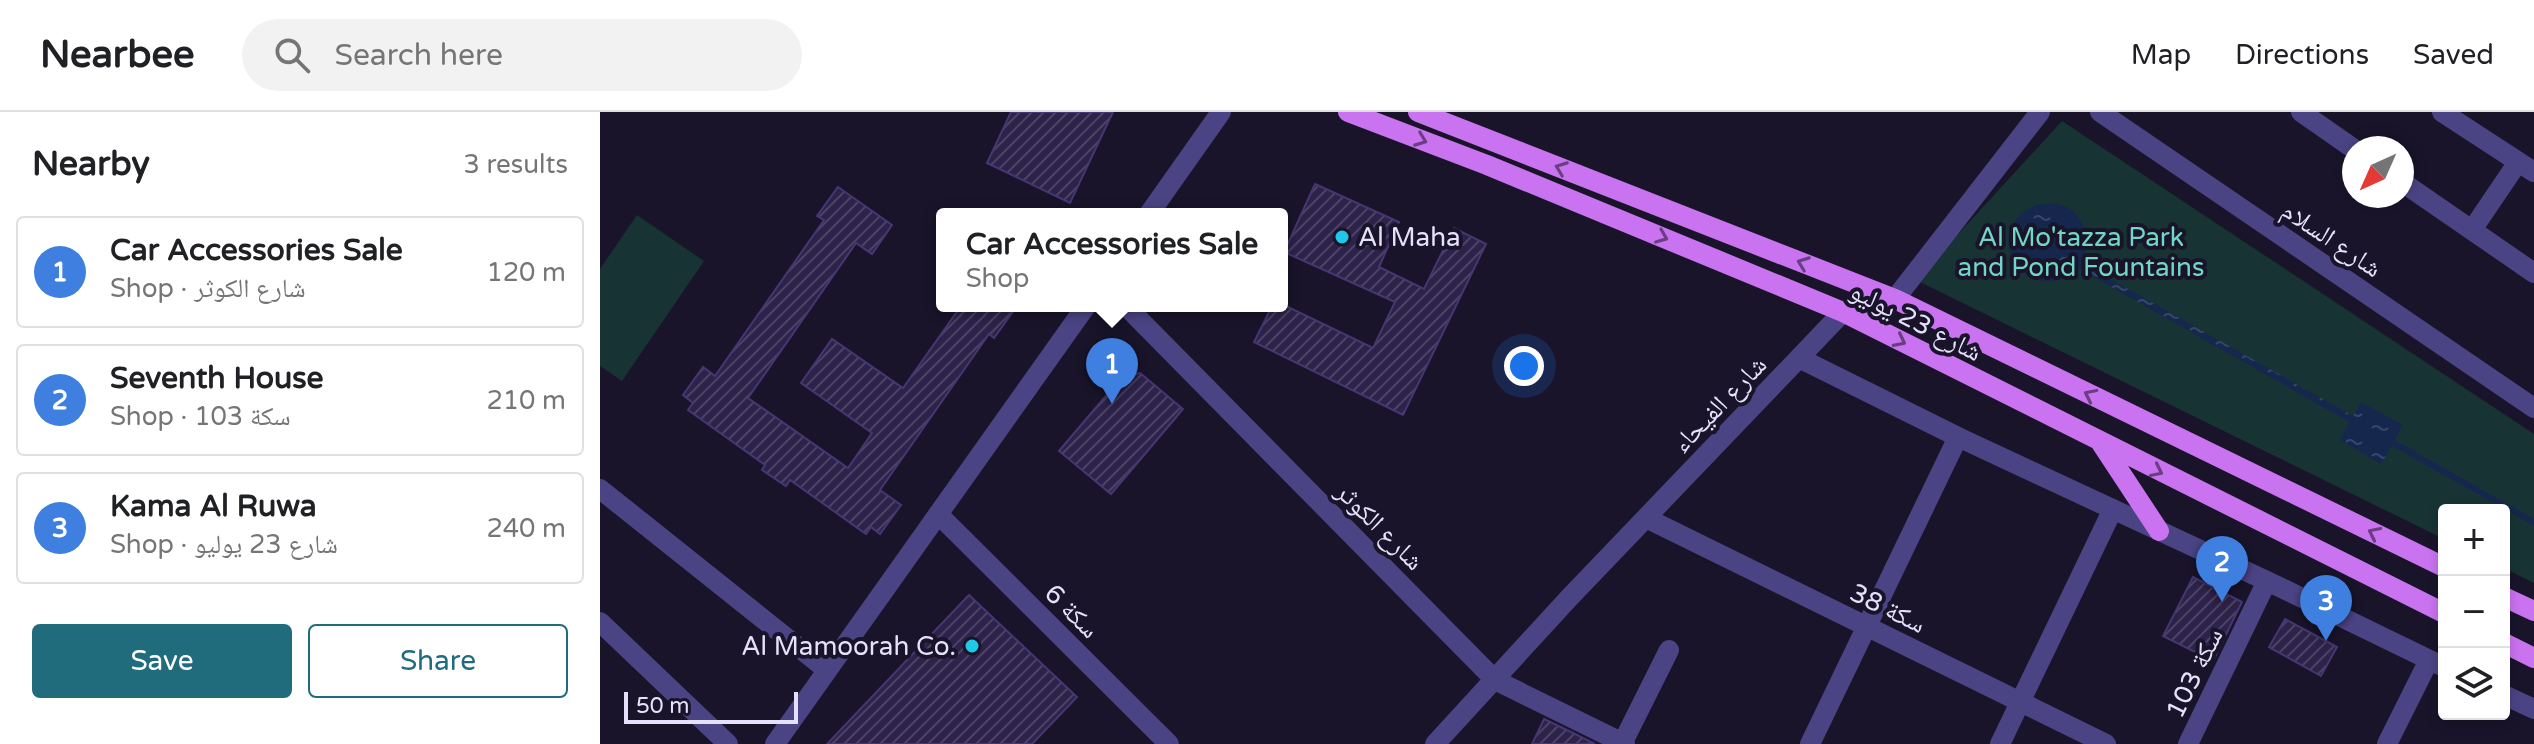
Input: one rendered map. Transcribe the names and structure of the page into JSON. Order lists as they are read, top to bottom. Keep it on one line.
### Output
{"streets":{"main road":["شارع 23 يوليو"],"street":["شارع السلام","شارع الفيحاء","شارع الكوثر","سكة 38","سكة 6","سكة 103"]},"crossings":[["شارع 23 يوليو","شارع الفيحاء"],["شارع الفيحاء","شارع الكوثر"],["شارع الفيحاء","سكة 38"]],"parks":["Al Mo'tazza Park and Pond Fountains"],"places":["Al Maha","Al Mamoorah Co."],"scale_bar":"50 m","north":"bottom left","page":{"header":"Nearbee","search":"Search here","nav":["Map","Directions","Saved"],"heading":["Nearby","3 results"],"popup":["Car Accessories Sale","Shop"],"list":[{"mark":"1","name":"Car Accessories Sale","note":"Shop · شارع الكوثر","value":"120 m"},{"mark":"2","name":"Seventh House","note":"Shop · سكة 103","value":"210 m"},{"mark":"3","name":"Kama Al Ruwa","note":"Shop · شارع 23 يوليو","value":"240 m"}],"pins":["1","2","3"],"map_buttons":["+","−"],"buttons":["Save","Share"],"scale":"50 m"}}
